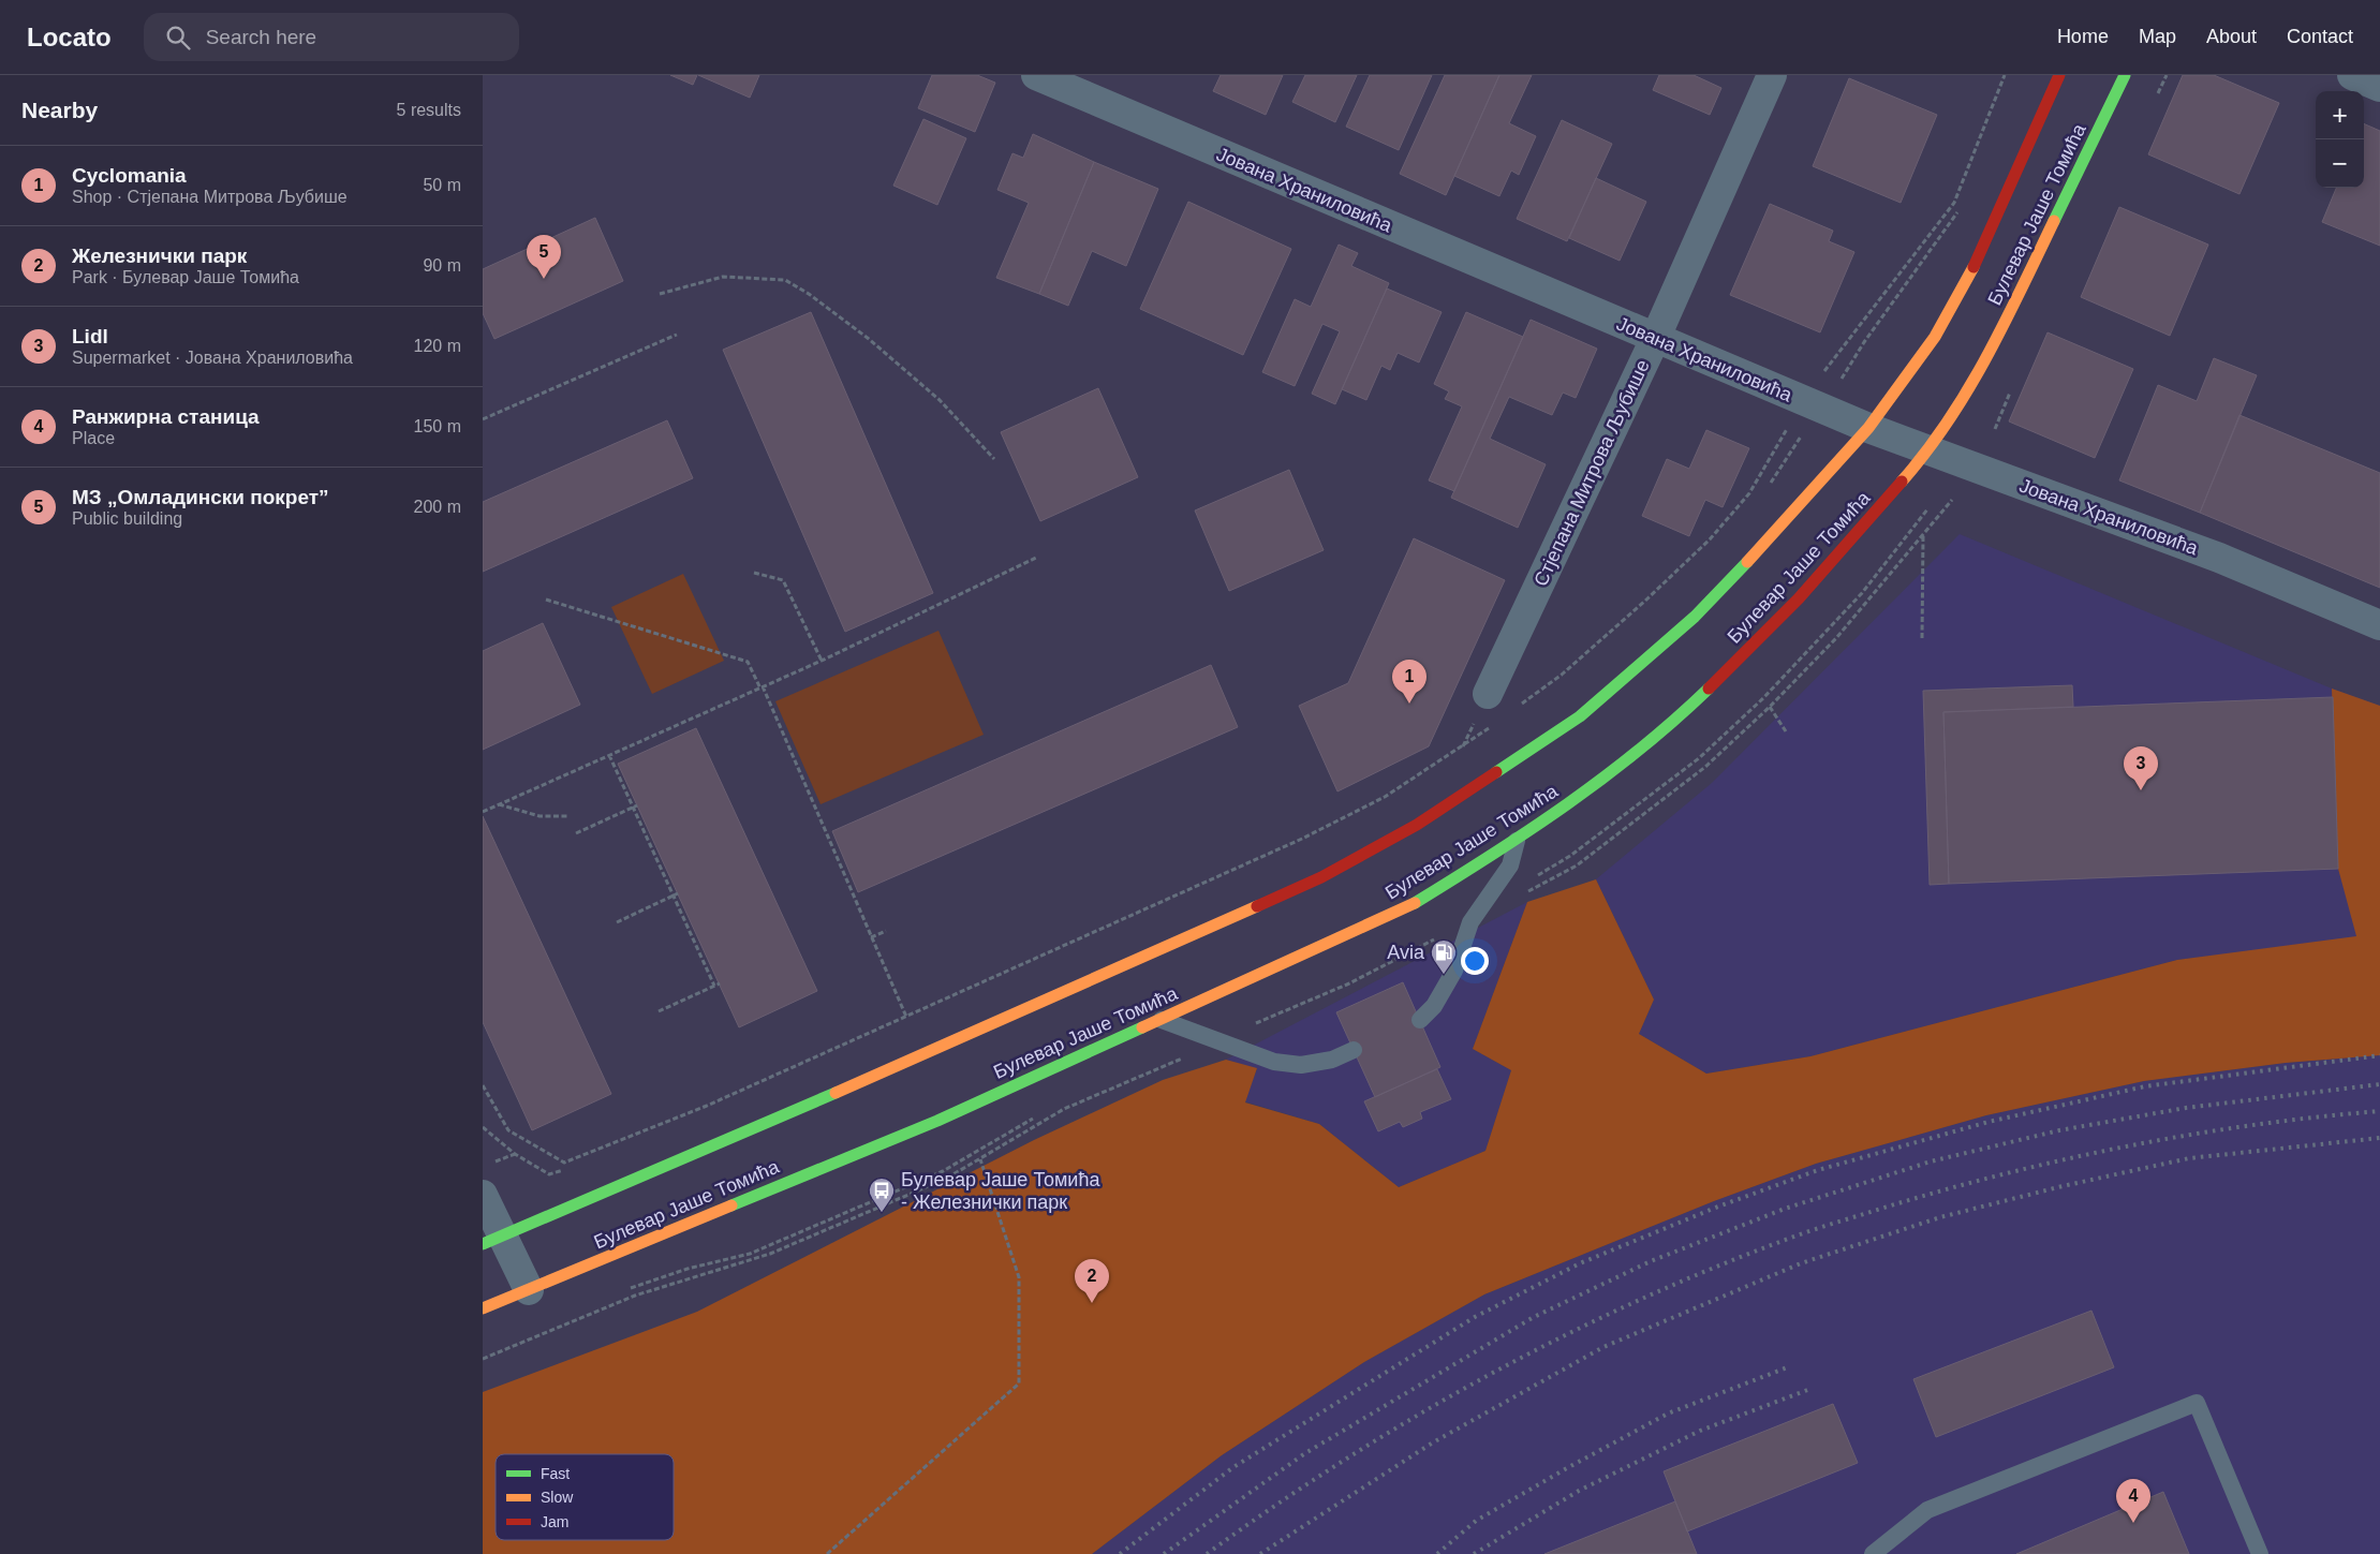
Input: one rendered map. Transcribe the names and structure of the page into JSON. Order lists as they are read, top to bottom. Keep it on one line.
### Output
{"streets":{"main road":["Булевар Јаше Томића"],"street":["Јована Храниловића","Стјепана Митрова Љубише"]},"crossings":[["Јована Храниловића","Булевар Јаше Томића"],["Јована Храниловића","Стјепана Митрова Љубише"]],"places":{"fuel station":["Avia"],"bus stop":["Булевар Јаше Томића - Железнички парк"]},"legend":["Fast","Slow","Jam"],"page":{"header":"Locato","search":"Search here","nav":["Home","Map","About","Contact"],"heading":["Nearby","5 results"],"map_buttons":["+","−"],"list":[{"mark":"1","name":"Cyclomania","note":"Shop · Стјепана Митрова Љубише","value":"50 m"},{"mark":"2","name":"Железнички парк","note":"Park · Булевар Јаше Томића","value":"90 m"},{"mark":"3","name":"Lidl","note":"Supermarket · Јована Храниловића","value":"120 m"},{"mark":"4","name":"Ранжирна станица","note":"Place","value":"150 m"},{"mark":"5","name":"МЗ „Омладински покрет”","note":"Public building","value":"200 m"}],"pins":["5","1","3","2","4"]}}
